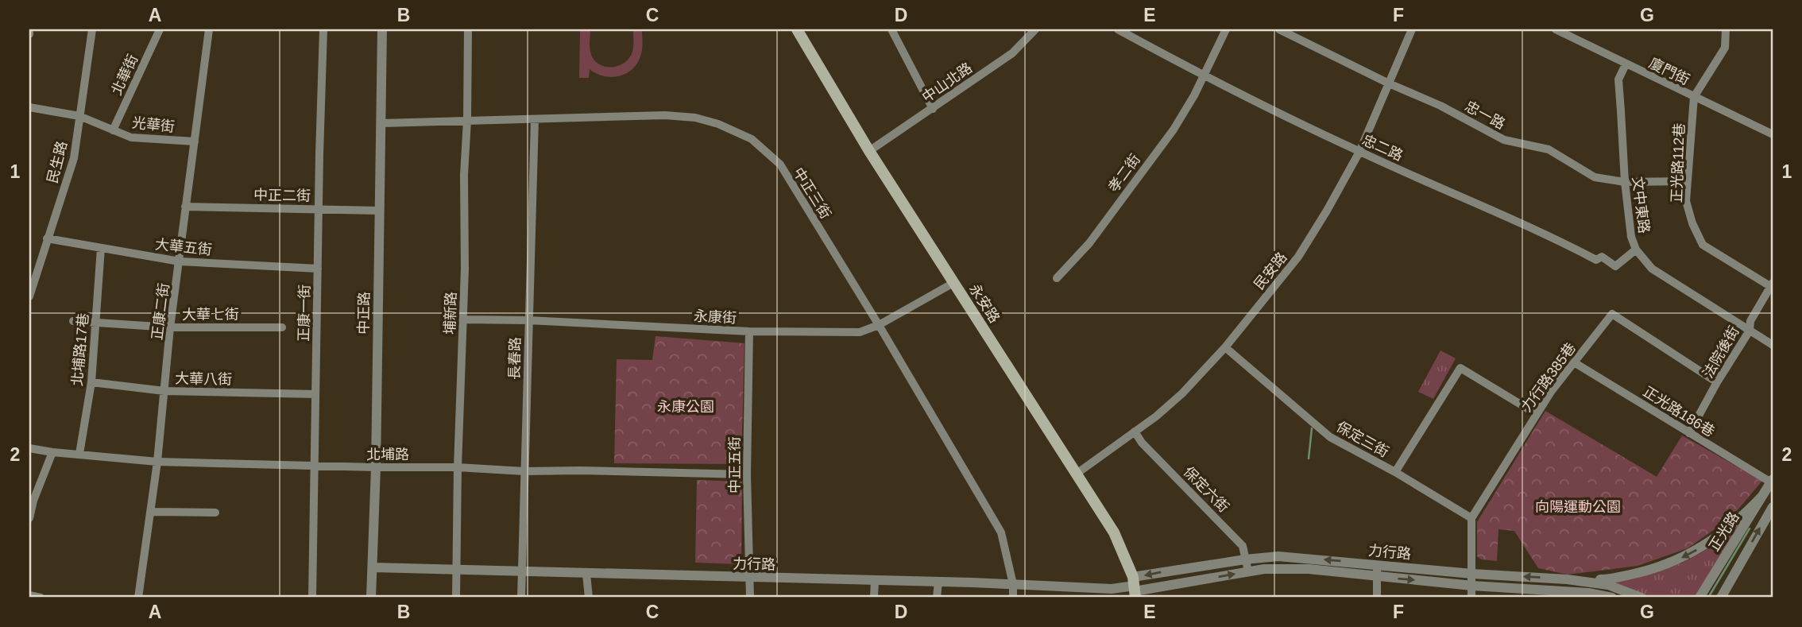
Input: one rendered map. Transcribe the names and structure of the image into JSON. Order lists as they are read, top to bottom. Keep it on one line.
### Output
{"streets":{"main road":["永安路"],"street":["廈門街","北華街","中山北路","忠一路","光華街","忠二路","民生路","正光路112巷","孝二街","中正三街","中正二街","文中東路","大華五街","民安路","正康二街","正康一街","中正路","埔新路","大華七街","永康街","北埔路17巷","法院後街","長春路","力行路385巷","大華八街","正光路186巷","保定三街","北埔路","中正五街","保定六街","正光路","力行路"]},"crossings":[["廈門街","正光路112巷"],["廈門街","文中東路"],["北華街","光華街"],["中山北路","永安路"],["忠一路","正光路112巷"],["忠一路","文中東路"],["忠一路","民安路"],["光華街","民生路"],["光華街","正康二街"],["忠二路","孝二街"],["忠二路","文中東路"],["忠二路","民安路"],["民生路","大華五街"],["正光路112巷","法院後街"],["中正三街","中正路"],["中正三街","埔新路"],["中正三街","永康街"],["中正三街","長春路"],["中正三街","力行路"],["中正二街","正康二街"],["中正二街","正康一街"],["中正二街","中正路"],["文中東路","法院後街"],["大華五街","正康二街"],["大華五街","正康一街"],["大華五街","北埔路17巷"],["民安路","永安路"],["民安路","保定三街"],["民安路","保定六街"],["永安路","永康街"],["永安路","力行路"],["正康二街","大華七街"],["正康二街","大華八街"],["正康二街","北埔路"],["正康一街","大華八街"],["正康一街","北埔路"],["中正路","北埔路"],["中正路","力行路"],["埔新路","永康街"],["埔新路","北埔路"],["埔新路","力行路"],["大華七街","北埔路17巷"],["永康街","長春路"],["永康街","中正五街"],["北埔路17巷","大華八街"],["北埔路17巷","北埔路"],["法院後街","力行路385巷"],["法院後街","正光路186巷"],["長春路","北埔路"],["長春路","力行路"],["力行路385巷","正光路186巷"],["力行路385巷","保定三街"],["正光路186巷","正光路"],["北埔路","中正五街"],["中正五街","力行路"],["保定六街","力行路"]],"parks":["永康公園","向陽運動公園"],"grid":{"columns":["A","B","C","D","E","F","G"],"rows":["1","2"]}}
